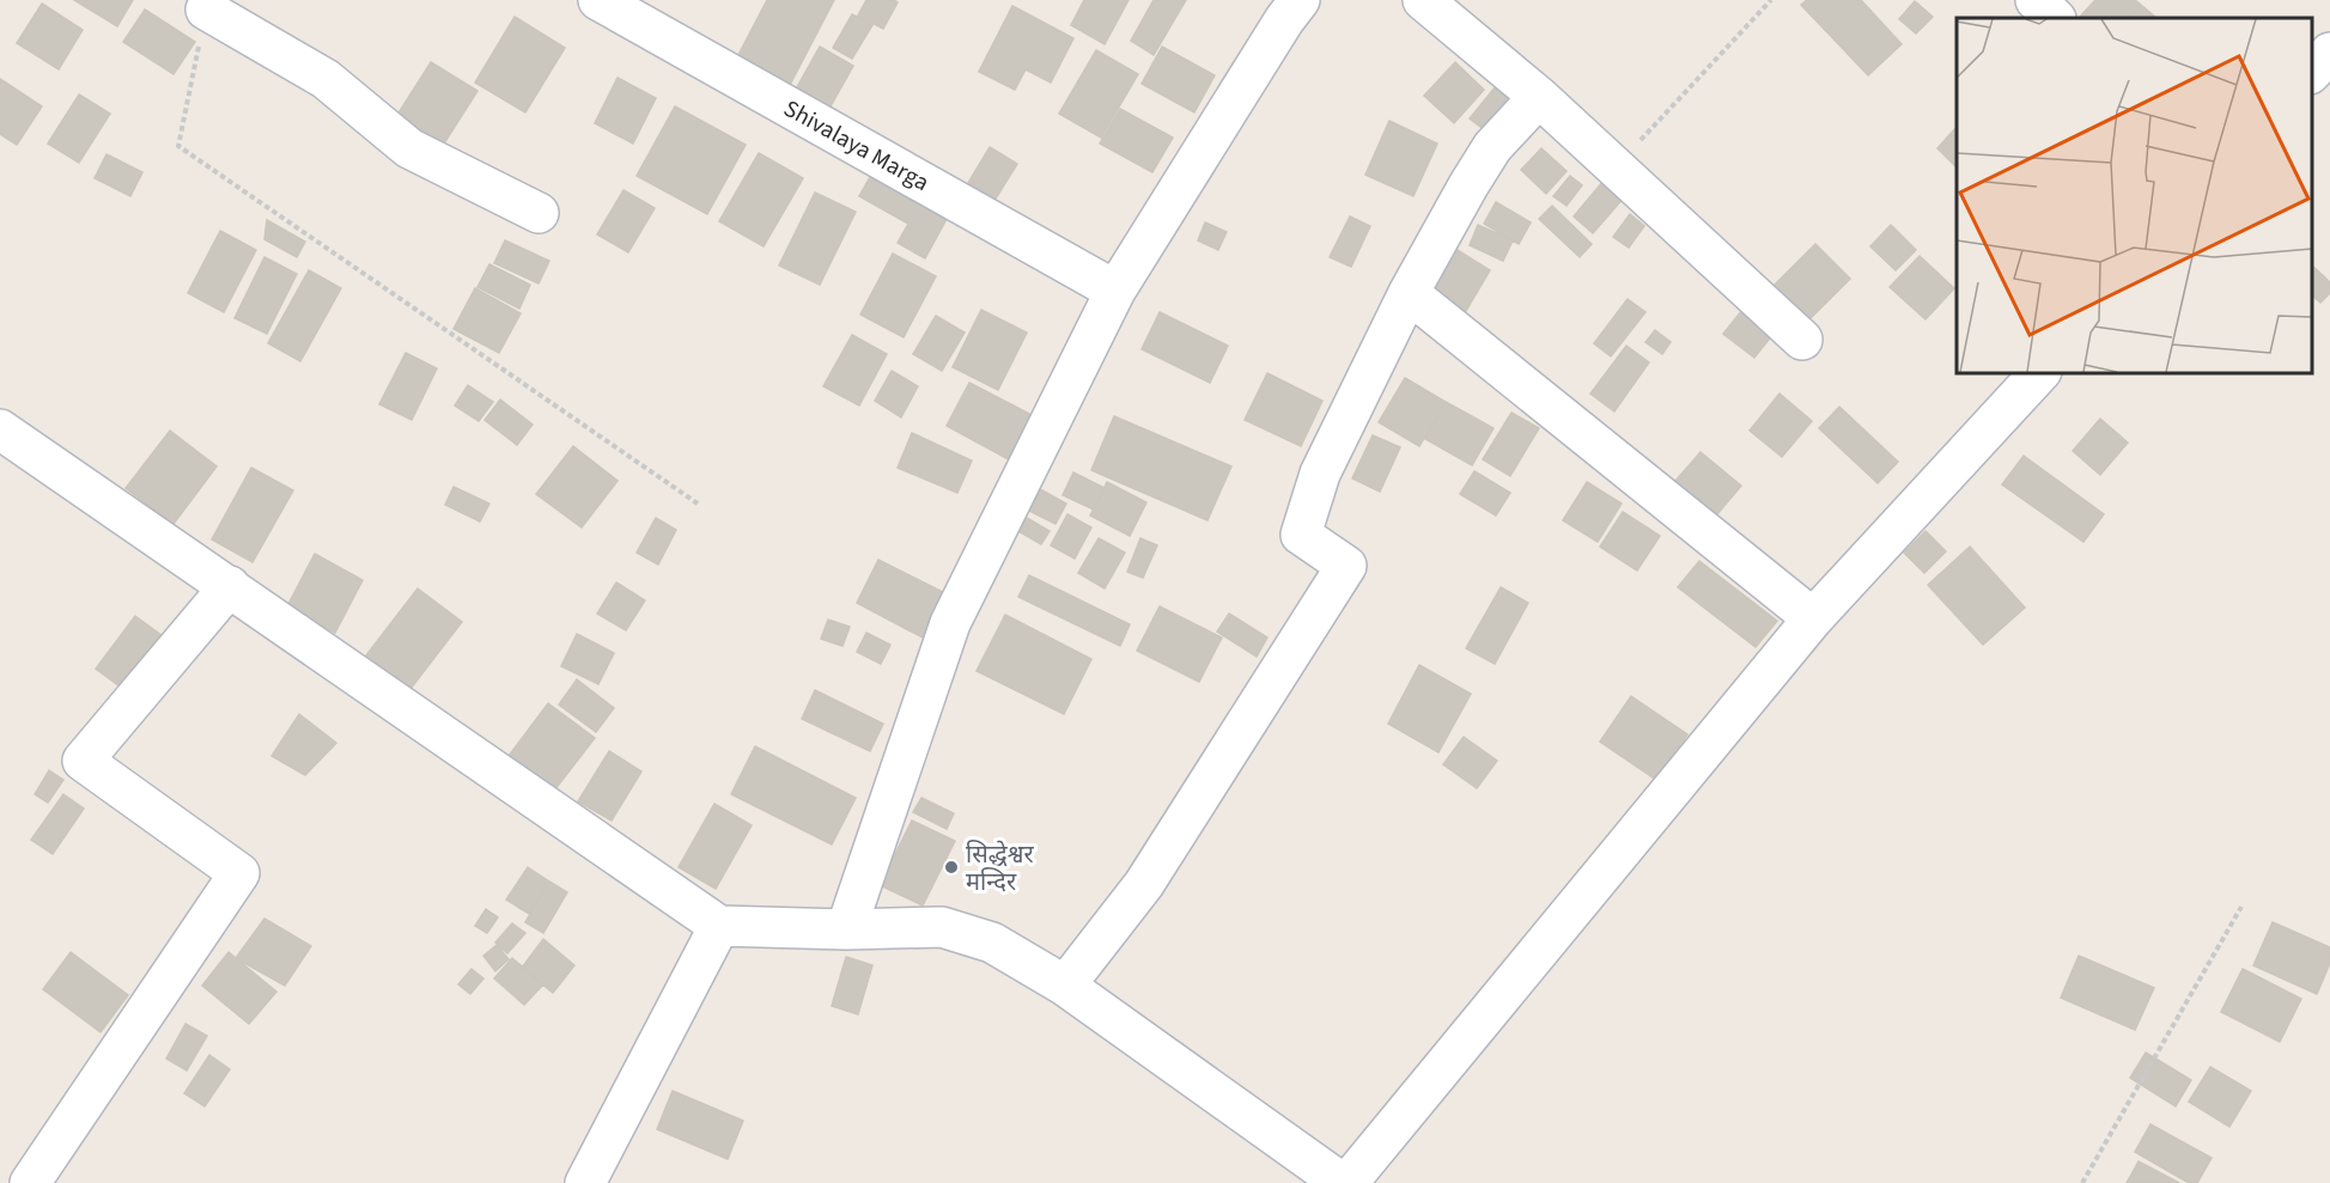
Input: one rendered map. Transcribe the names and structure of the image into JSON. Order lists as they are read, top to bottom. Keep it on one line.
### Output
{"streets":{"street":["Shivalaya Marga"]},"places":["सिद्धेश्वर मन्दिर"]}
